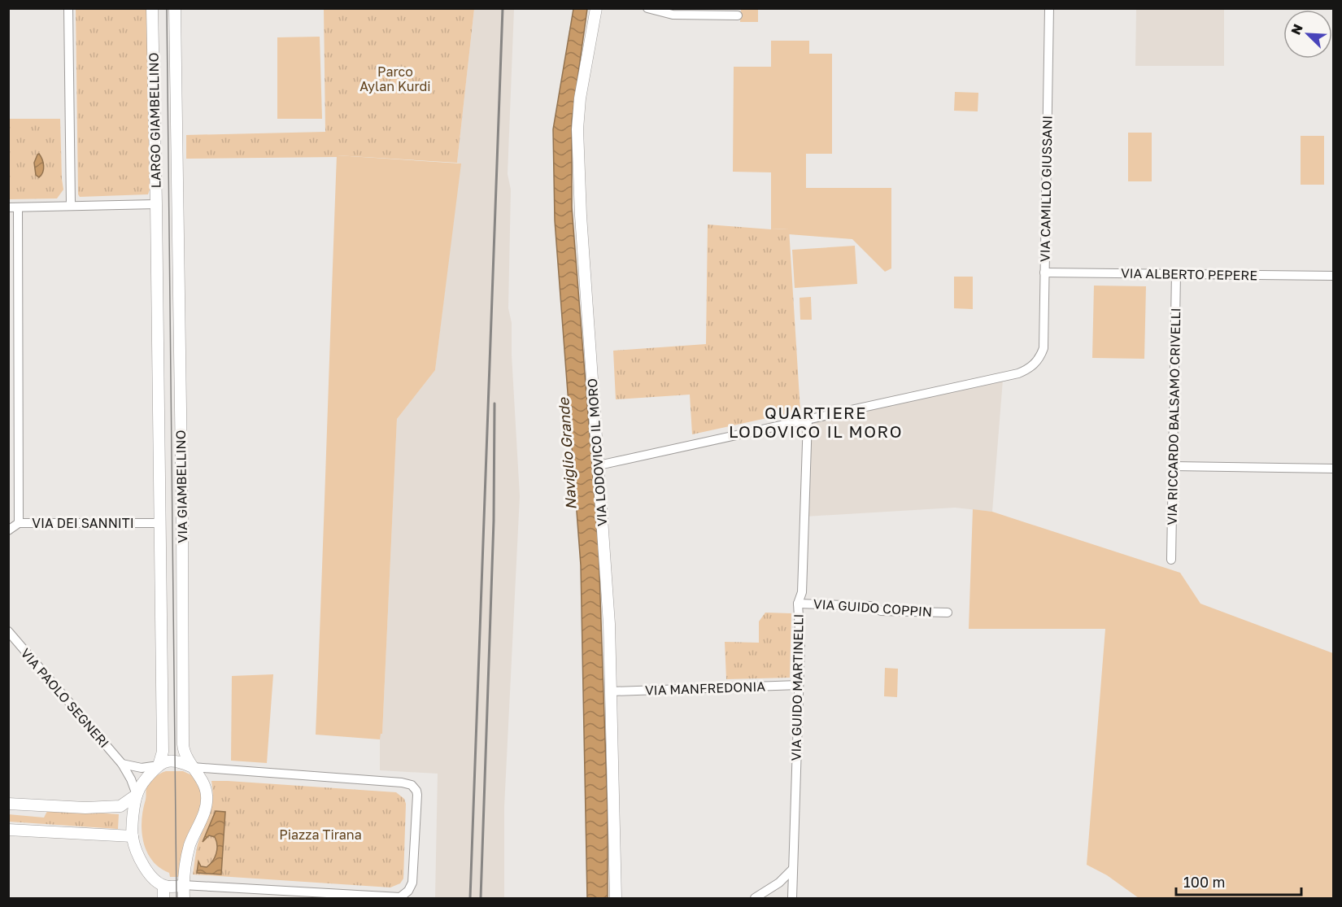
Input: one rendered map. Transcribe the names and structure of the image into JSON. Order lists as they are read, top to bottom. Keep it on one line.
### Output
{"streets":{"street":["LARGO GIAMBELLINO","VIA CAMILLO GIUSSANI","VIA ALBERTO PEPERE","VIA RICCARDO BALSAMO CRIVELLI","VIA LODOVICO IL MORO","VIA GIAMBELLINO","VIA DEI SANNITI","VIA GUIDO COPPIN","VIA GUIDO MARTINELLI","VIA MANFREDONIA","VIA PAOLO SEGNERI"]},"crossings":[["LARGO GIAMBELLINO","VIA GIAMBELLINO"],["VIA CAMILLO GIUSSANI","VIA ALBERTO PEPERE"],["VIA CAMILLO GIUSSANI","VIA GUIDO MARTINELLI"],["VIA ALBERTO PEPERE","VIA RICCARDO BALSAMO CRIVELLI"],["VIA LODOVICO IL MORO","VIA MANFREDONIA"],["VIA GIAMBELLINO","VIA DEI SANNITI"],["VIA GUIDO COPPIN","VIA GUIDO MARTINELLI"],["VIA GUIDO MARTINELLI","VIA MANFREDONIA"]],"districts":["QUARTIERE LODOVICO IL MORO"],"water":["Naviglio Grande"],"parks":["Parco Aylan Kurdi","Piazza Tirana"],"scale_bar":"100 m","north":"top left"}
